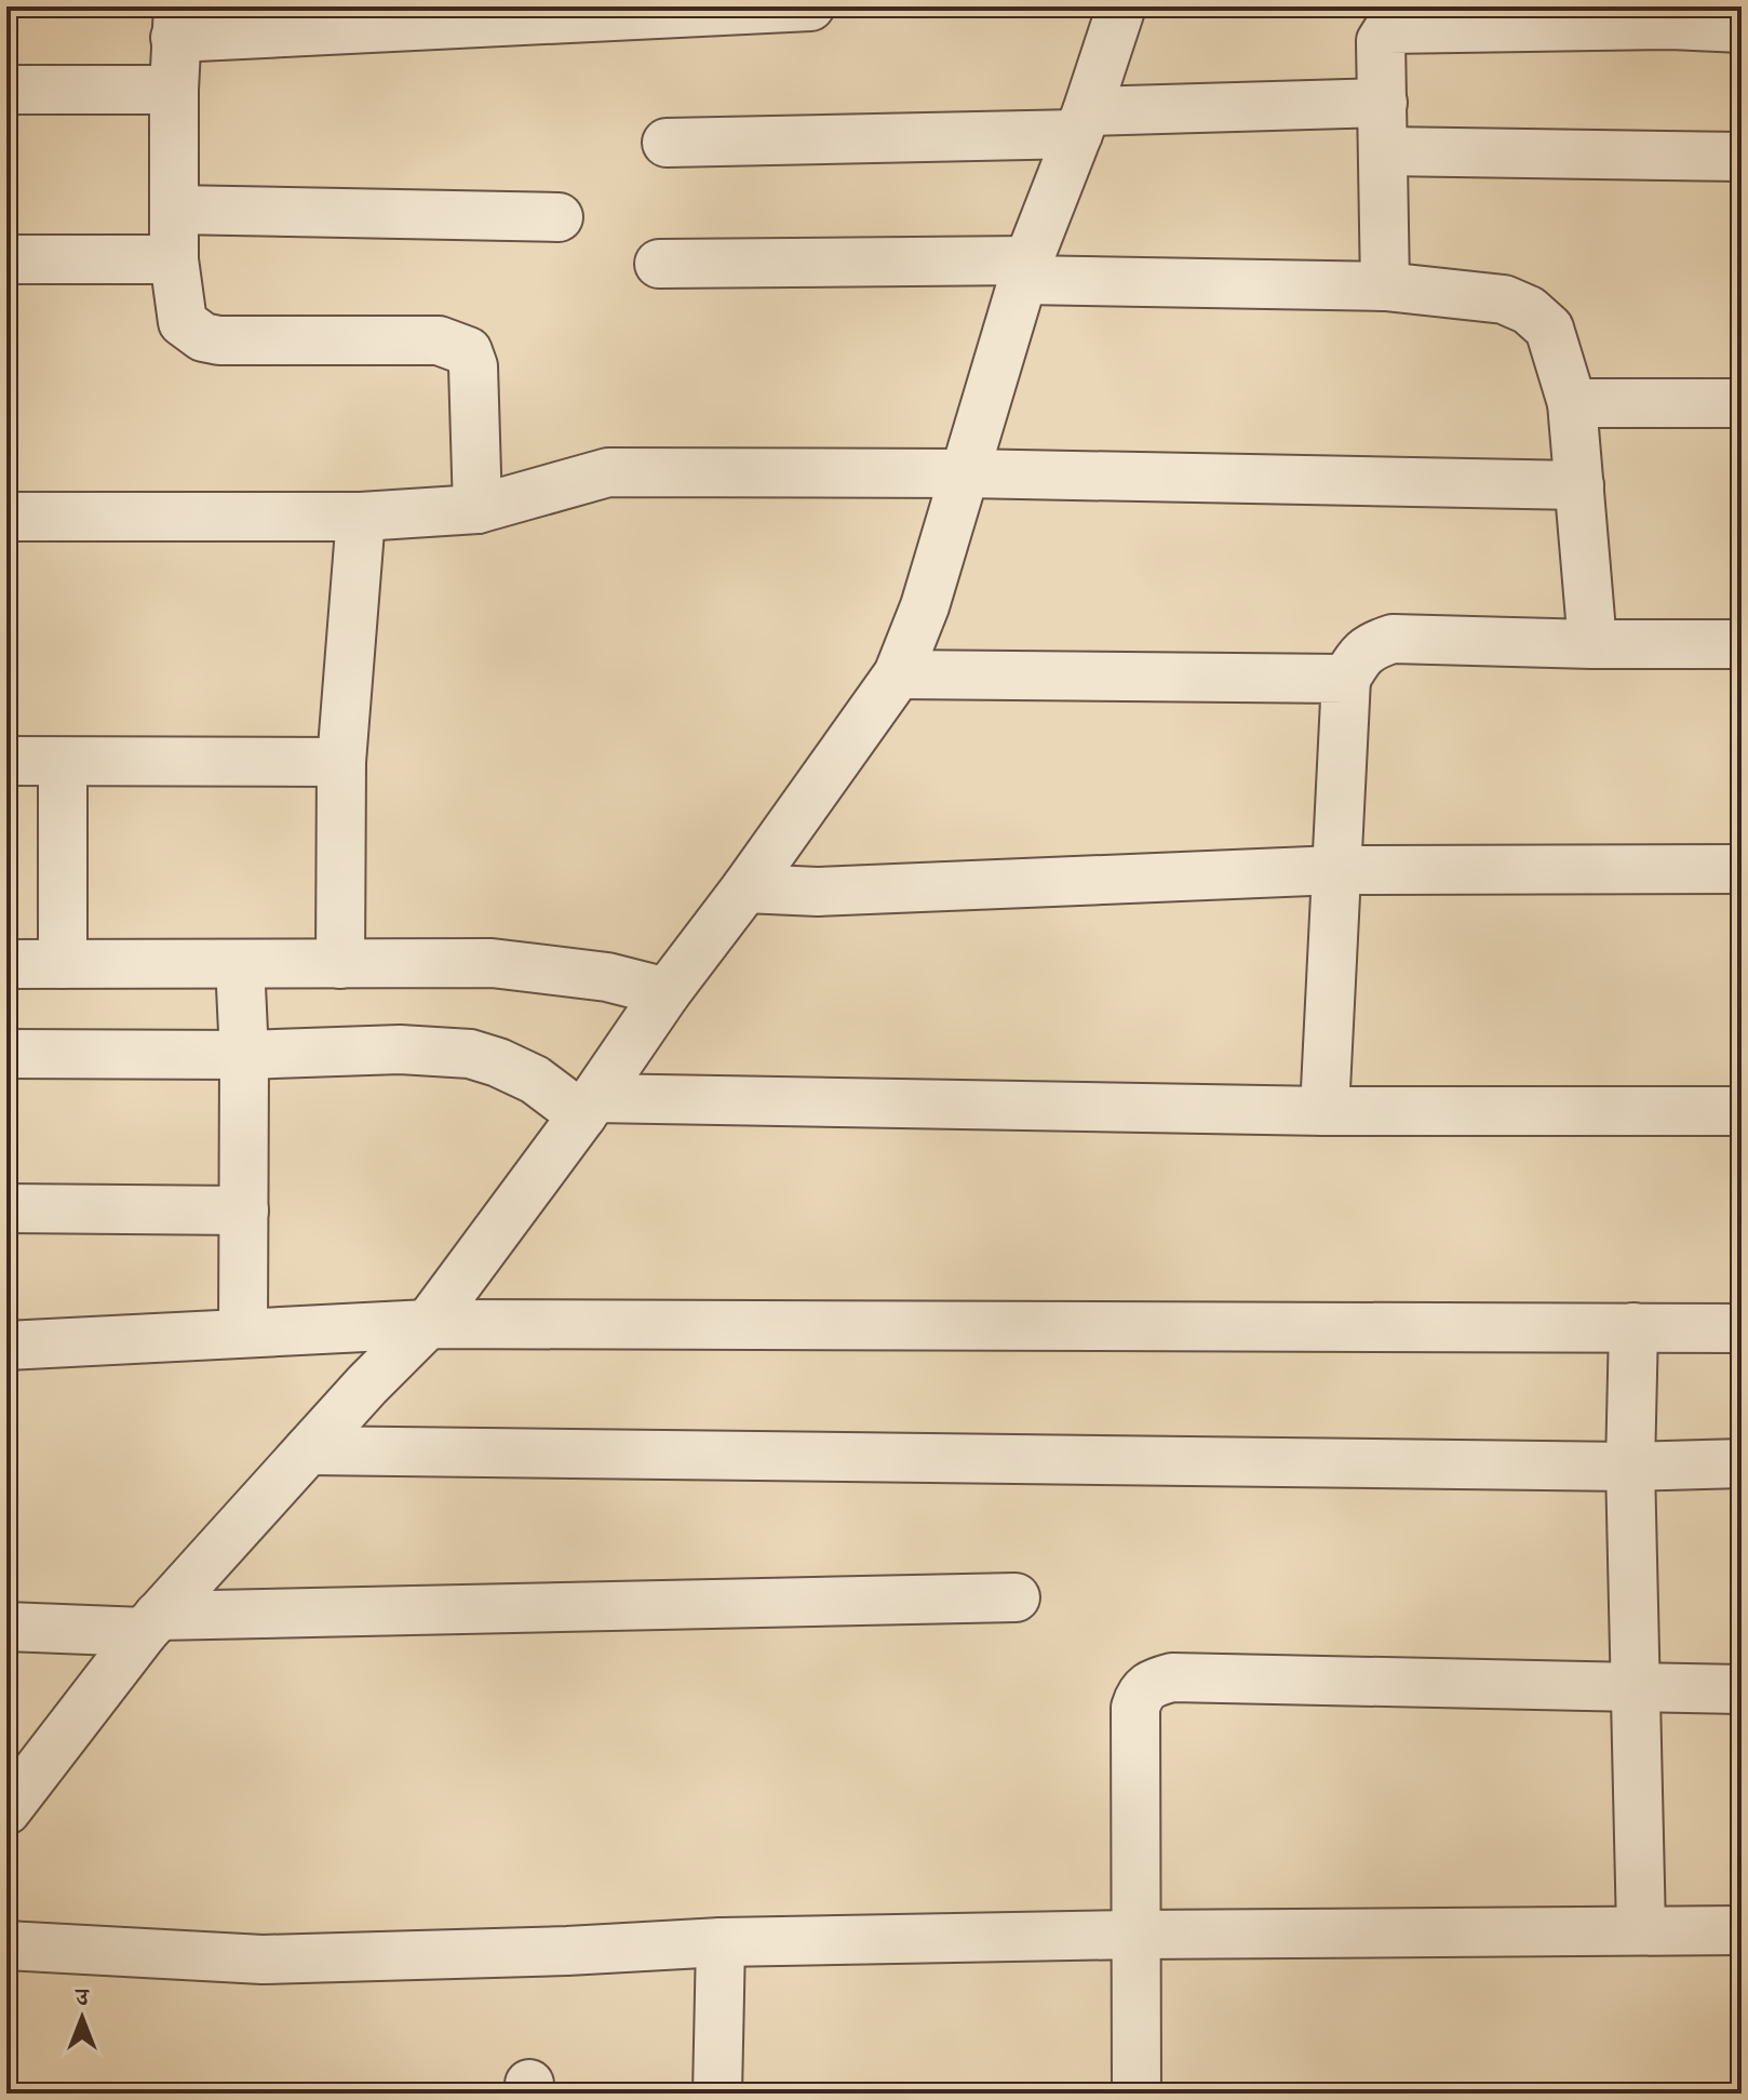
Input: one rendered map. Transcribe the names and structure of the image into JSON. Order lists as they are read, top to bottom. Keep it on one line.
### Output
{"north":"top"}
